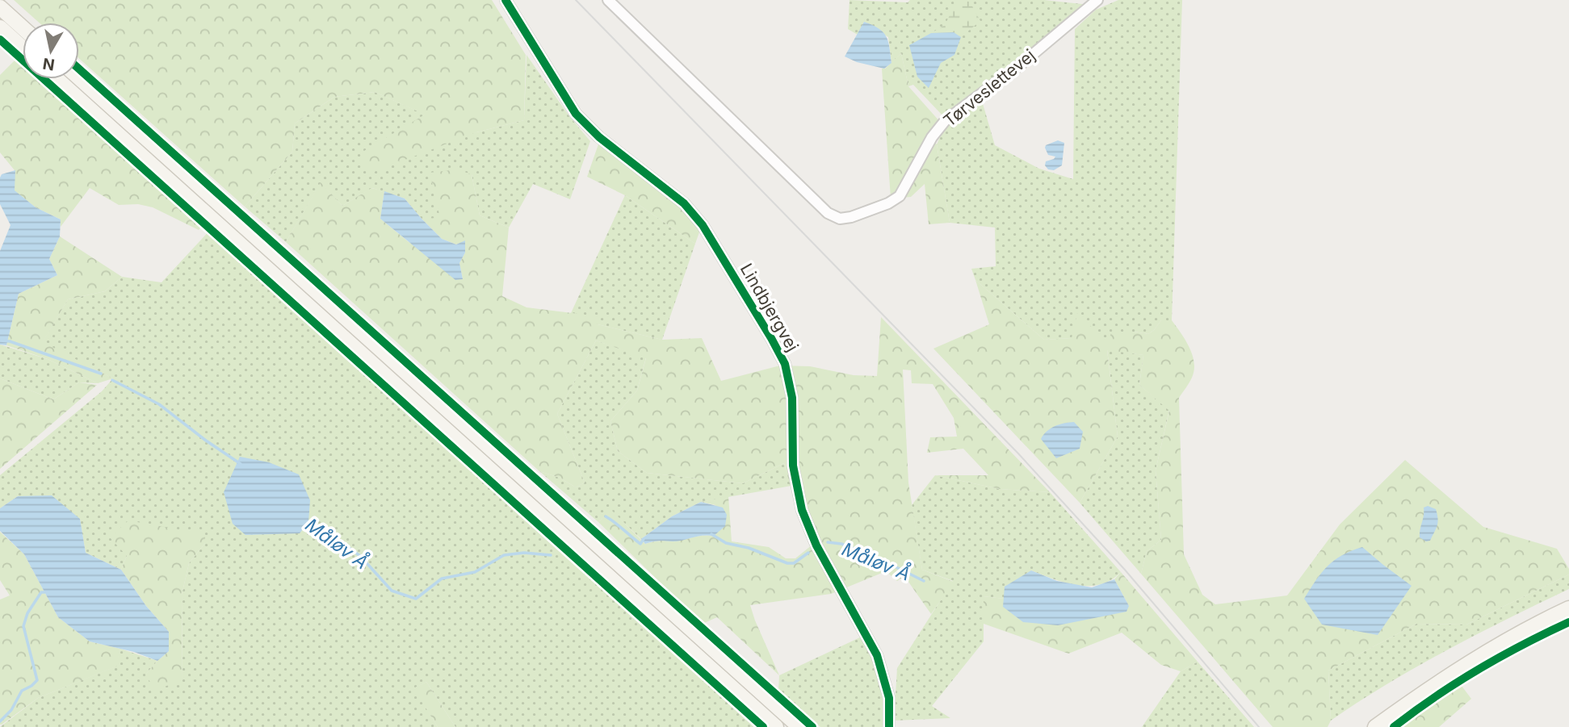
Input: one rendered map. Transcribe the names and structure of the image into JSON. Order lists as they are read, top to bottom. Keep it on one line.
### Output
{"streets":{"street":["Tørveslettevej","Lindbjergvej"]},"water":["Måløv Å"],"north":"bottom"}
